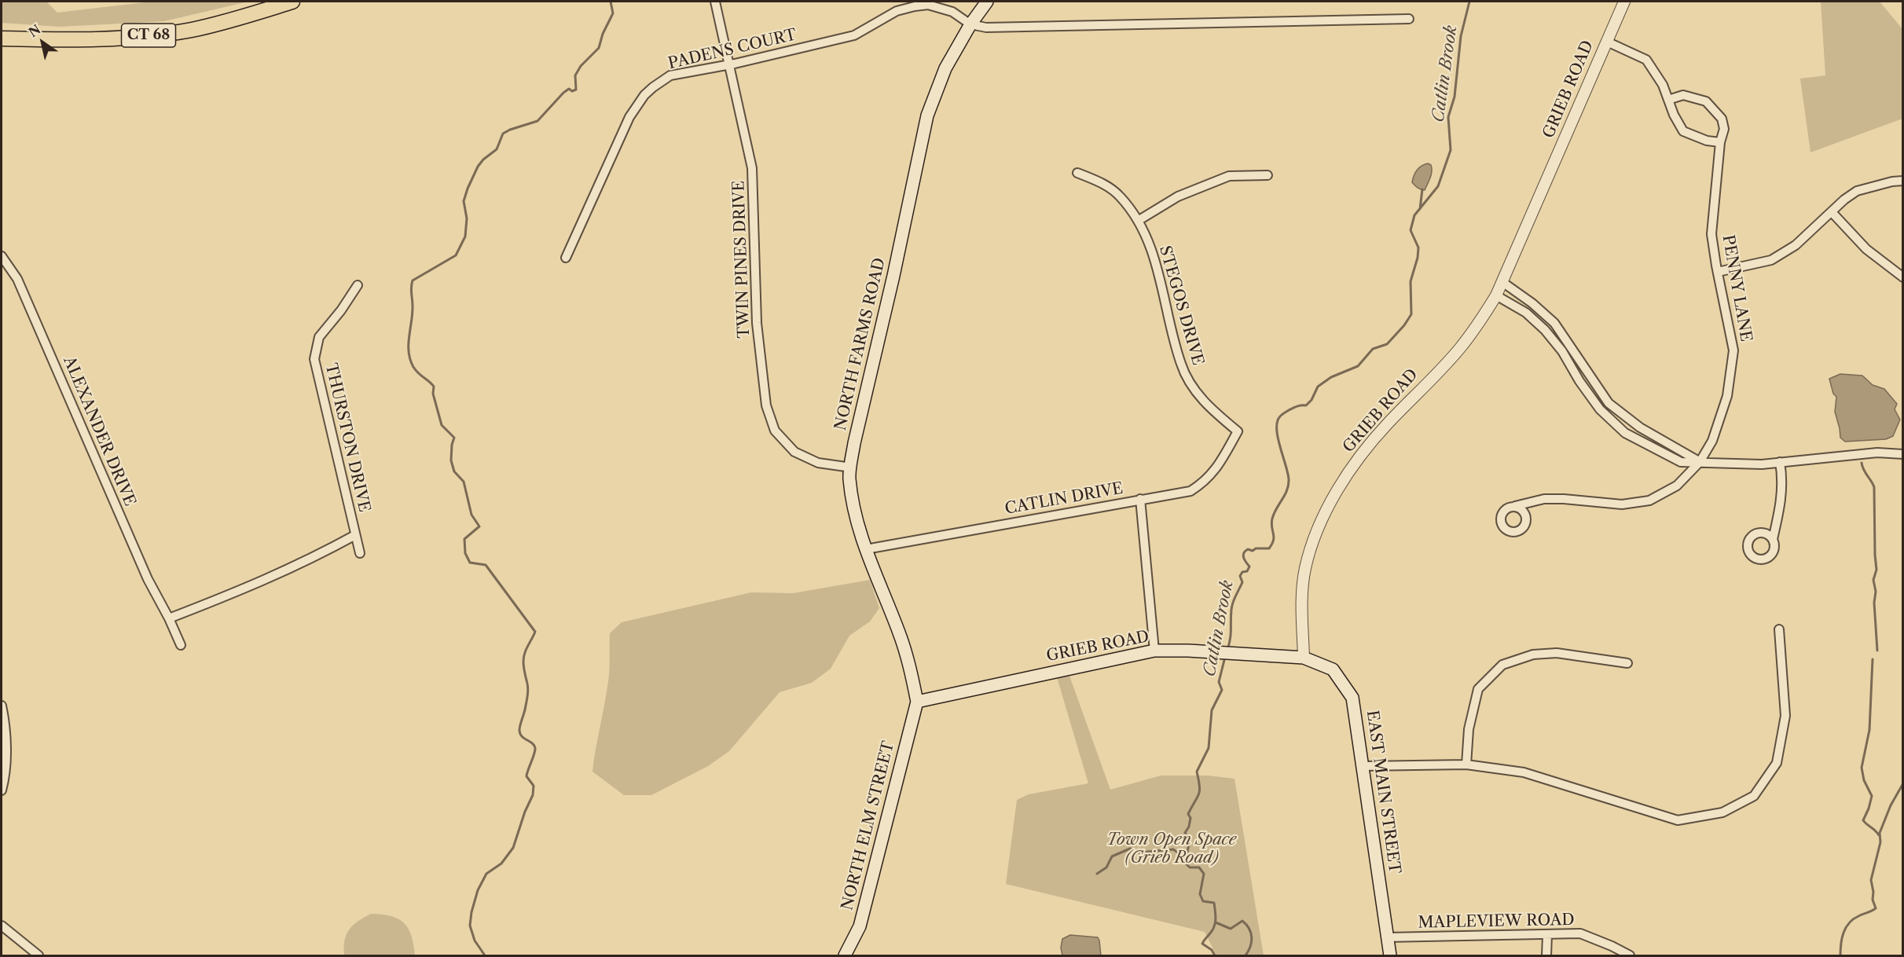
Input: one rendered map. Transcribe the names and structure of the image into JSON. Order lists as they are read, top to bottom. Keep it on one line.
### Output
{"streets":{"main road":["CT 68","GRIEB ROAD","NORTH FARMS ROAD","EAST MAIN STREET","NORTH ELM STREET"],"street":["PADENS COURT","TWIN PINES DRIVE","PENNY LANE","STEGOS DRIVE","ALEXANDER DRIVE","THURSTON DRIVE","CATLIN DRIVE","MAPLEVIEW ROAD"]},"crossings":[["PADENS COURT","TWIN PINES DRIVE"],["PADENS COURT","NORTH FARMS ROAD"],["GRIEB ROAD","NORTH FARMS ROAD"],["GRIEB ROAD","EAST MAIN STREET"],["GRIEB ROAD","NORTH ELM STREET"],["TWIN PINES DRIVE","NORTH FARMS ROAD"],["STEGOS DRIVE","CATLIN DRIVE"],["NORTH FARMS ROAD","CATLIN DRIVE"],["NORTH FARMS ROAD","NORTH ELM STREET"],["EAST MAIN STREET","MAPLEVIEW ROAD"]],"water":["Catlin Brook"],"parks":["Town Open Space (Grieb Road)"],"north":"top left"}
